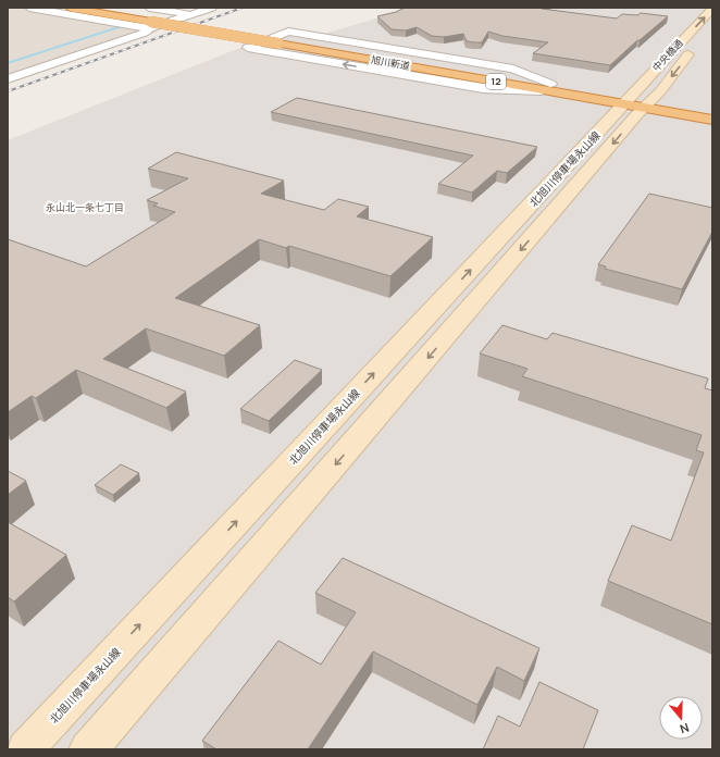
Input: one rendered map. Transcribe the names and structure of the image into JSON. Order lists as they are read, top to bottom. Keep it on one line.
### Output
{"streets":{"highway":["旭川新道","12"],"main road":["中央橋通","北旭川停車場永山線"]},"crossings":[["中央橋通","旭川新道"],["中央橋通","北旭川停車場永山線"],["旭川新道","北旭川停車場永山線"]],"districts":["永山北一条七丁目"],"north":"bottom"}
